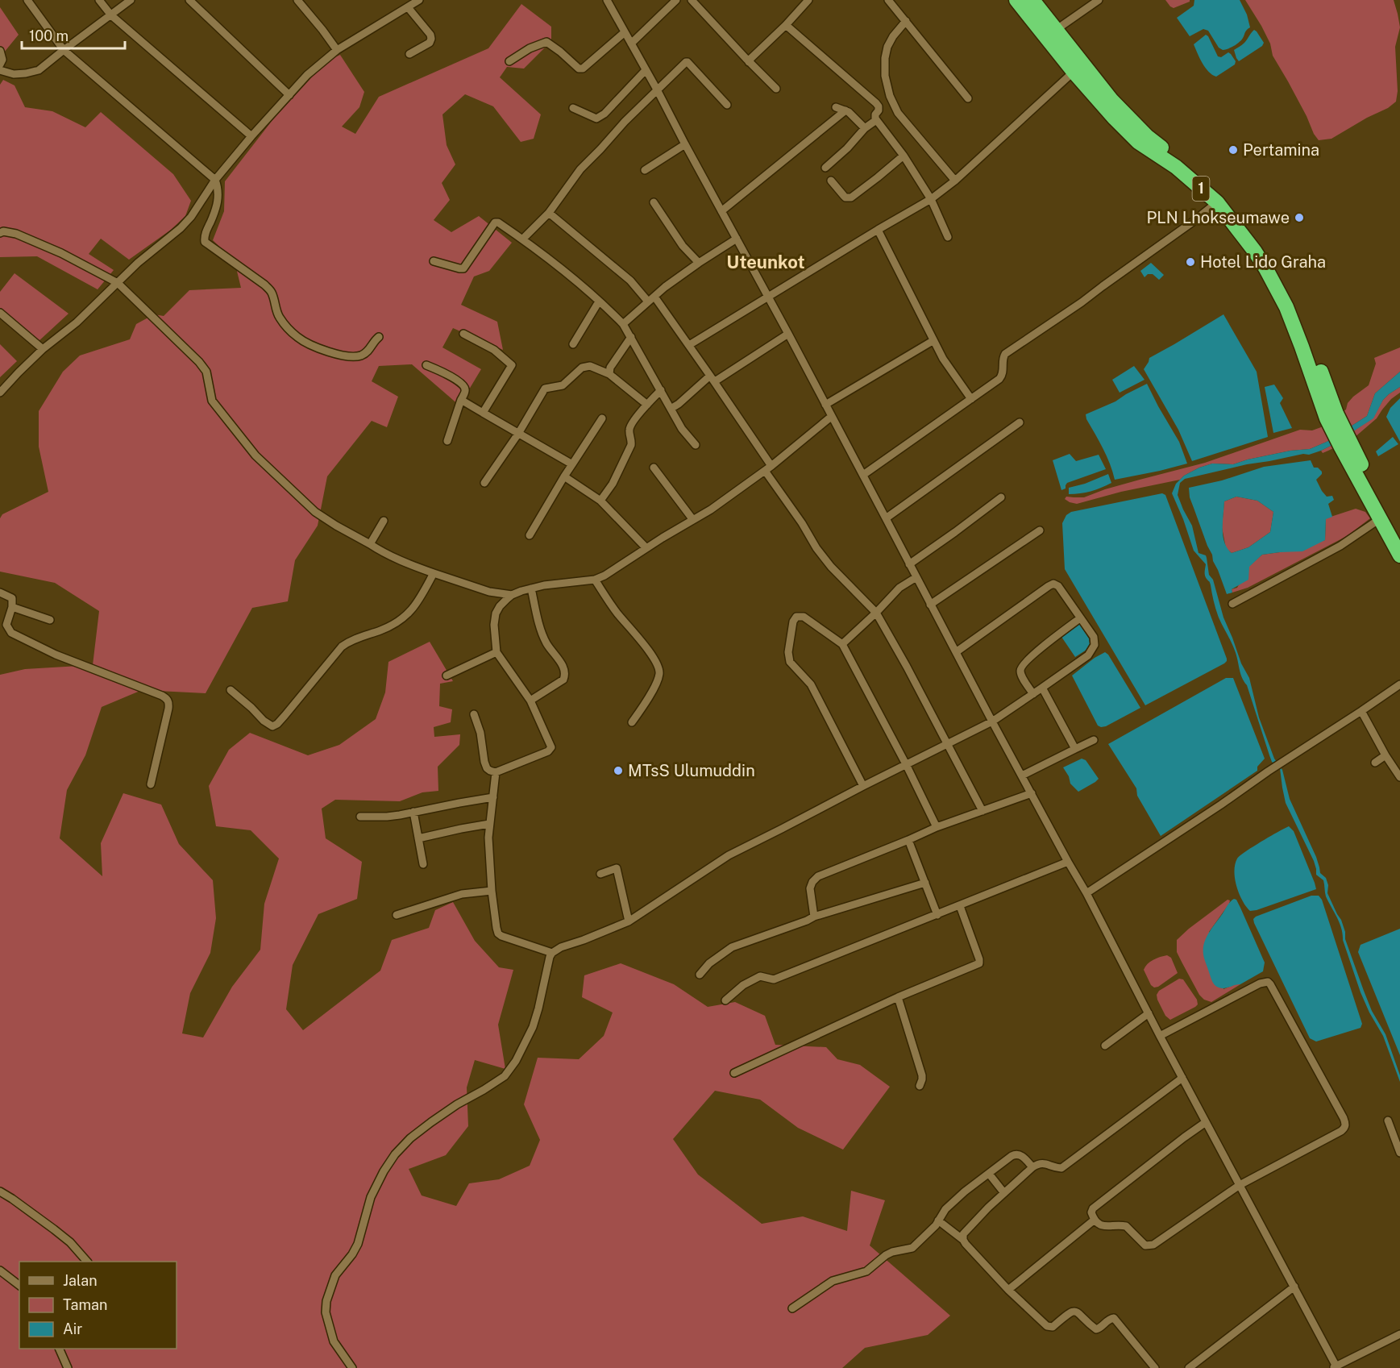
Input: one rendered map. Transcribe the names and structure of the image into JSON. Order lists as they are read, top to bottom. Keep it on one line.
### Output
{"streets":{"highway":["1"]},"districts":["Uteunkot"],"places":["Pertamina","PLN Lhokseumawe","Hotel Lido Graha","MTsS Ulumuddin"],"legend":["Jalan","Taman","Air"],"scale_bar":"100 m"}
